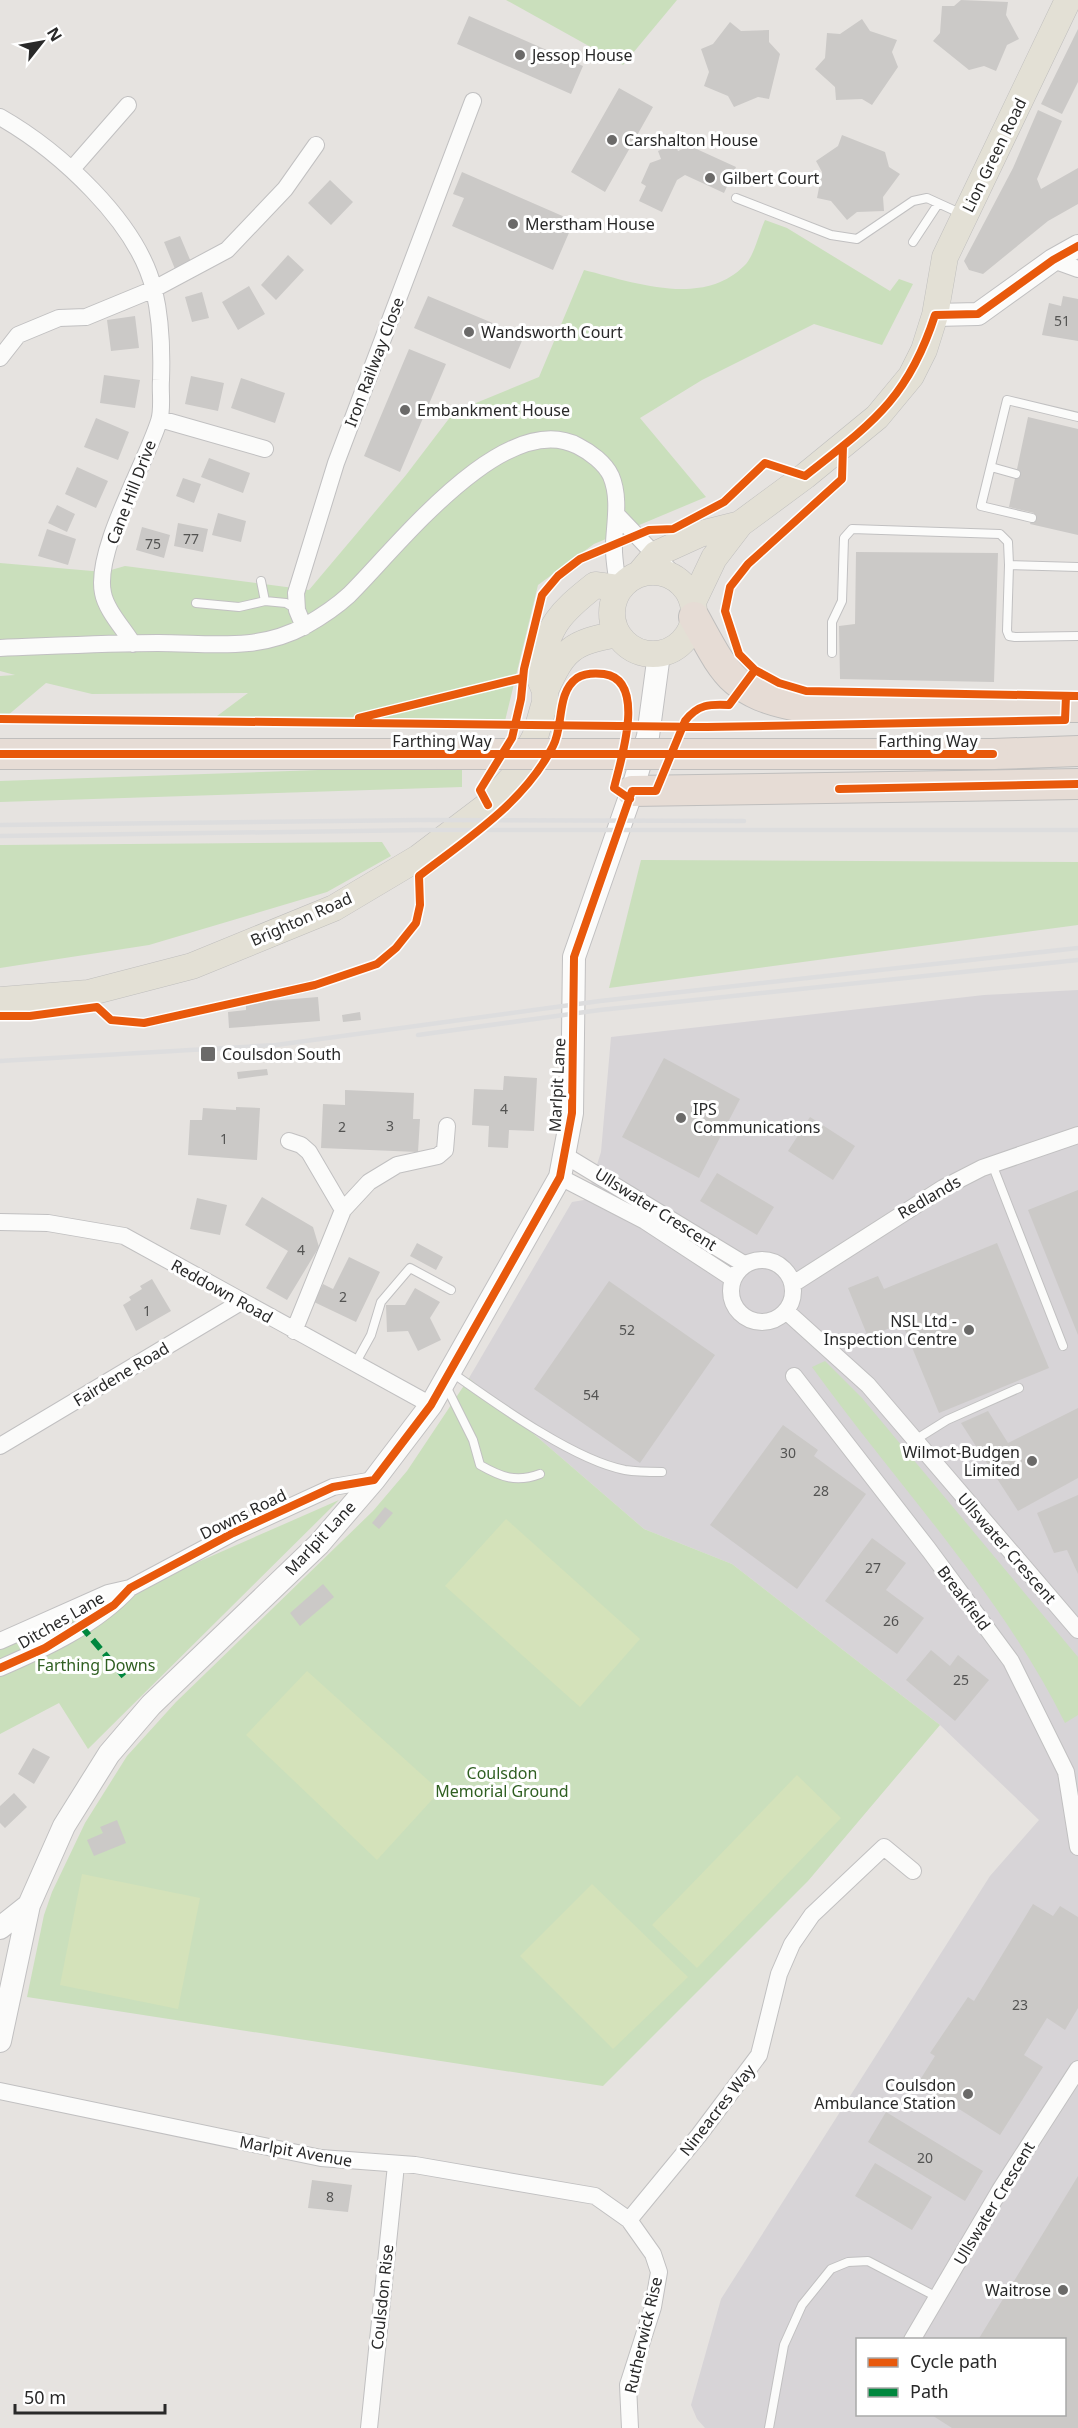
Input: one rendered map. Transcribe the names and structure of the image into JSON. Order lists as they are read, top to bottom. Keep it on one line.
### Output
{"streets":{"highway":["Farthing Way"],"main road":["Lion Green Road","Brighton Road","Marlpit Lane"],"street":["Iron Railway Close","Cane Hill Drive","Redlands","Ullswater Crescent","Reddown Road","Fairdene Road","Downs Road","Breakfield","Ditches Lane","Nineacres Way","Marlpit Avenue","Coulsdon Rise","Rutherwick Rise"]},"crossings":[["Brighton Road","Marlpit Lane"],["Marlpit Lane","Ullswater Crescent"],["Marlpit Lane","Reddown Road"],["Marlpit Lane","Downs Road"],["Redlands","Ullswater Crescent"],["Reddown Road","Fairdene Road"],["Downs Road","Ditches Lane"],["Nineacres Way","Rutherwick Rise"],["Marlpit Avenue","Coulsdon Rise"],["Marlpit Avenue","Rutherwick Rise"]],"parks":["Farthing Downs","Coulsdon Memorial Ground"],"places":{"other":["Jessop House","Carshalton House","Gilbert Court","Merstham House","Wandsworth Court","Embankment House","IPS Communications","NSL Ltd - Inspection Centre","Wilmot-Budgen Limited","Coulsdon Ambulance Station","Waitrose"],"transit":["Coulsdon South"]},"house_numbers":["51","77","75","4","3","2","1","4","2","1","52","54","30","28","27","26","25","23","20","8"],"legend":["Cycle path","Path"],"scale_bar":"50 m","north":"top right"}
